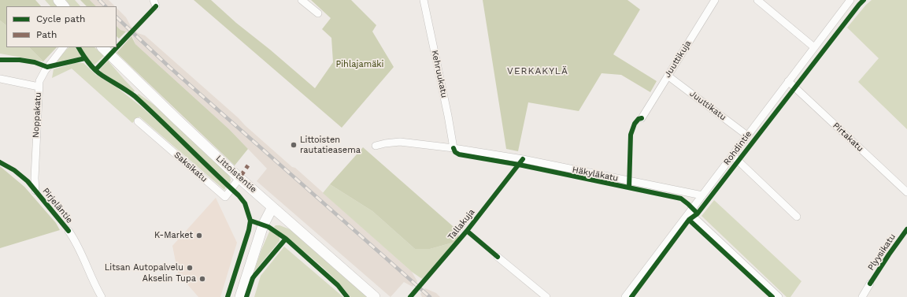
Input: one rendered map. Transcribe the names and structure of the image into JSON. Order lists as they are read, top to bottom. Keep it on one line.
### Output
{"streets":{"street":["Juuttikuja","Kehruukatu","Juuttikatu","Noppakatu","Pirtakatu","Rohdintie","Saksikatu","Littoistentie","Häkyläkatu","Pirjeläntie","Plyysikatu"],"cycle path":["Tallakuja"]},"crossings":[["Juuttikuja","Juuttikatu"],["Kehruukatu","Häkyläkatu"],["Juuttikatu","Rohdintie"],["Pirtakatu","Rohdintie"],["Rohdintie","Häkyläkatu"],["Saksikatu","Littoistentie"]],"districts":["VERKAKYLÄ"],"parks":["Pihlajamäki"],"places":["Littoisten rautatieasema","K-Market","Litsan Autopalvelu","Akselin Tupa"],"legend":["Cycle path","Path"]}
